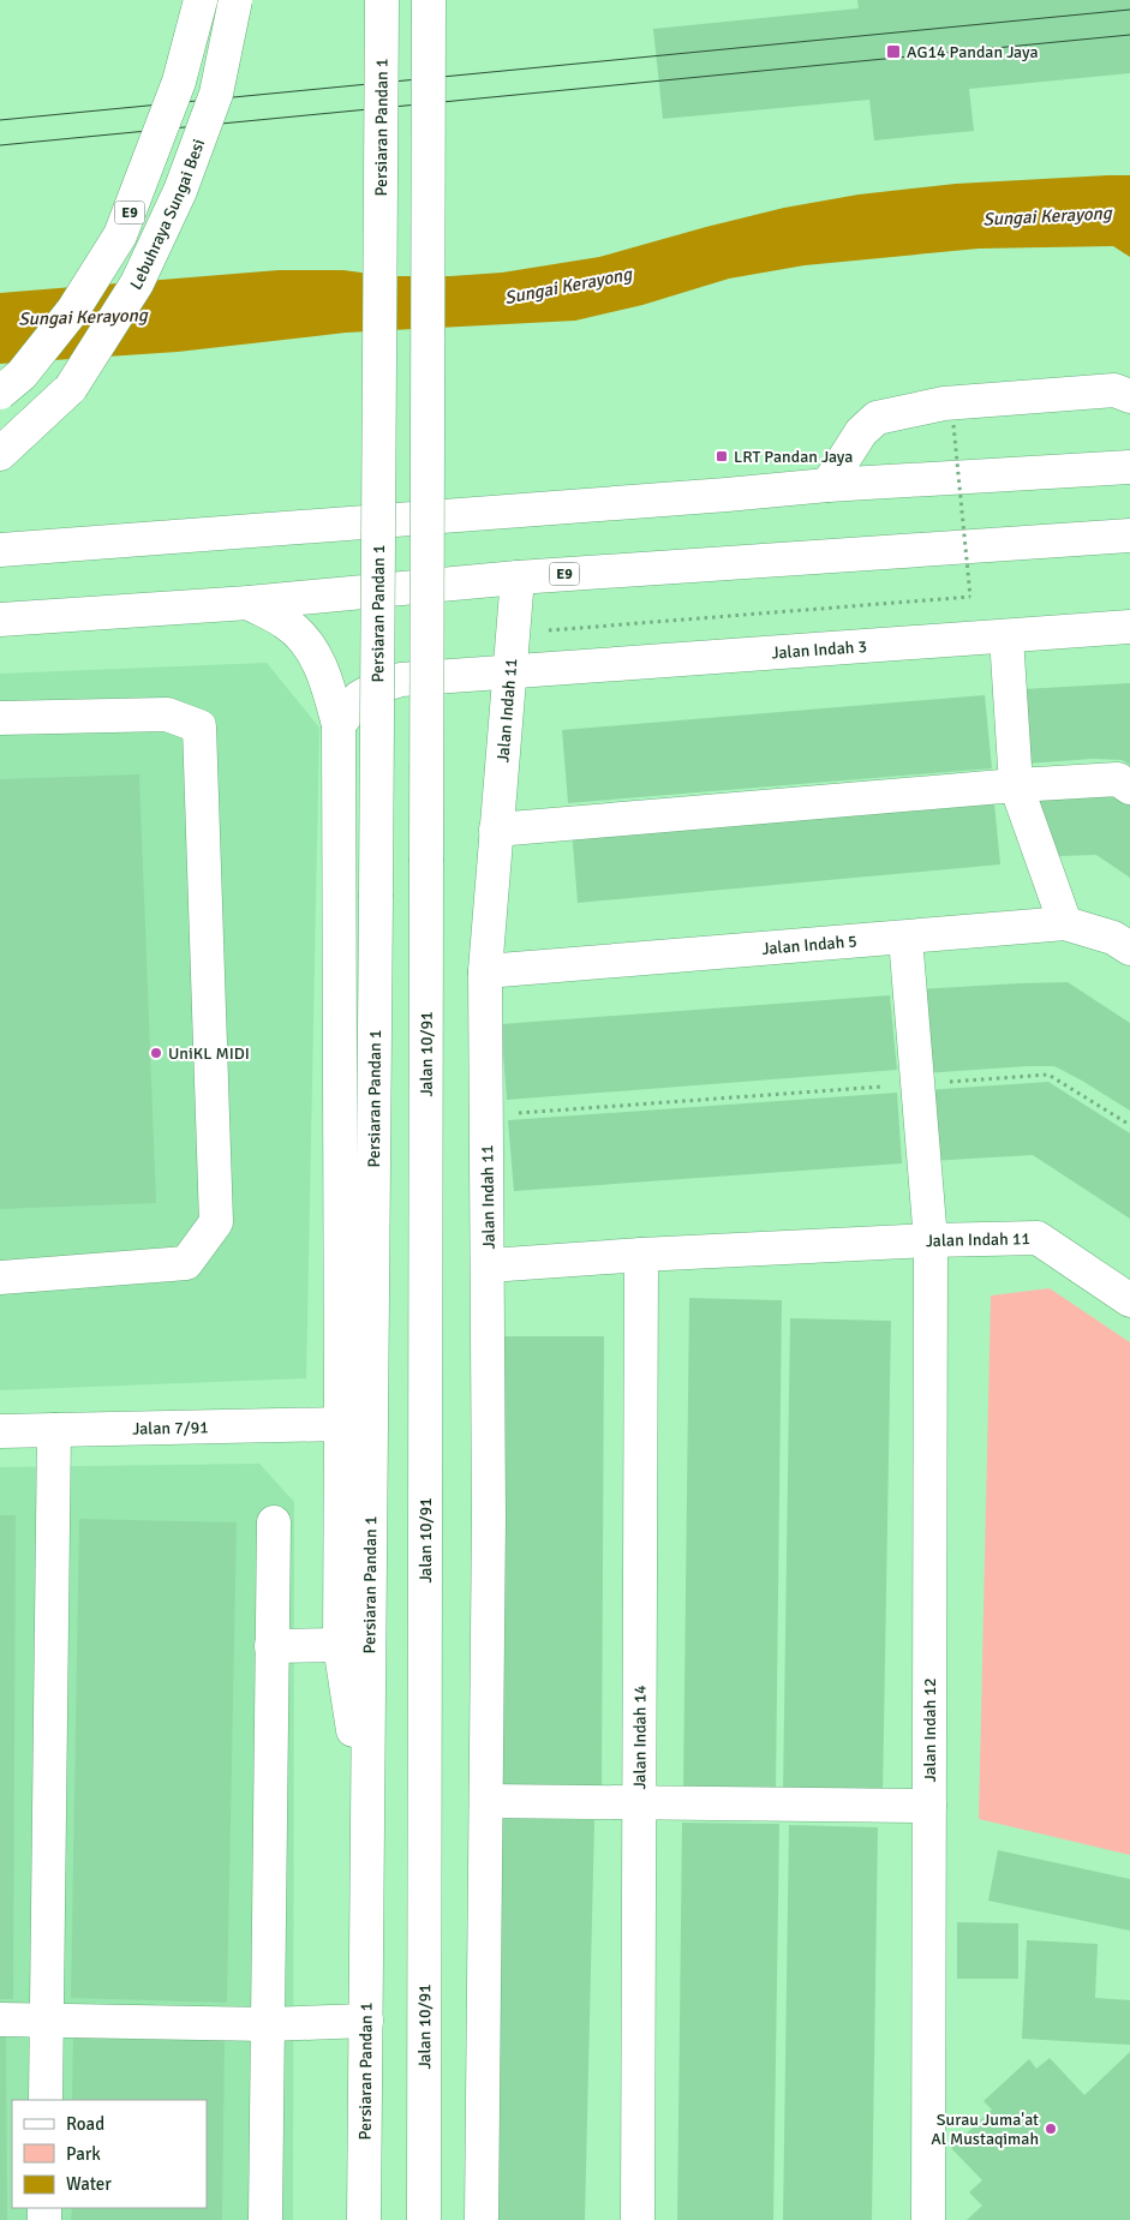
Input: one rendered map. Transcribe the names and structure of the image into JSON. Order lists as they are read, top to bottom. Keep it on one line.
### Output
{"streets":{"main road":["Persiaran Pandan 1","E9","Lebuhraya Sungai Besi","Jalan Indah 3","Jalan Indah 11","Jalan Indah 5","Jalan 10/91","Jalan 7/91","Jalan Indah 12","Jalan Indah 14"]},"crossings":[["E9","Jalan Indah 11"],["Jalan Indah 3","Jalan Indah 11"],["Jalan Indah 11","Jalan Indah 5"],["Jalan Indah 11","Jalan Indah 12"],["Jalan Indah 11","Jalan Indah 14"],["Jalan Indah 5","Jalan Indah 12"]],"water":["Sungai Kerayong"],"places":{"transit":["AG14 Pandan Jaya","LRT Pandan Jaya"],"other":["UniKL MIDI","Surau Juma'at Al Mustaqimah"]},"legend":["Road","Park","Water"]}
